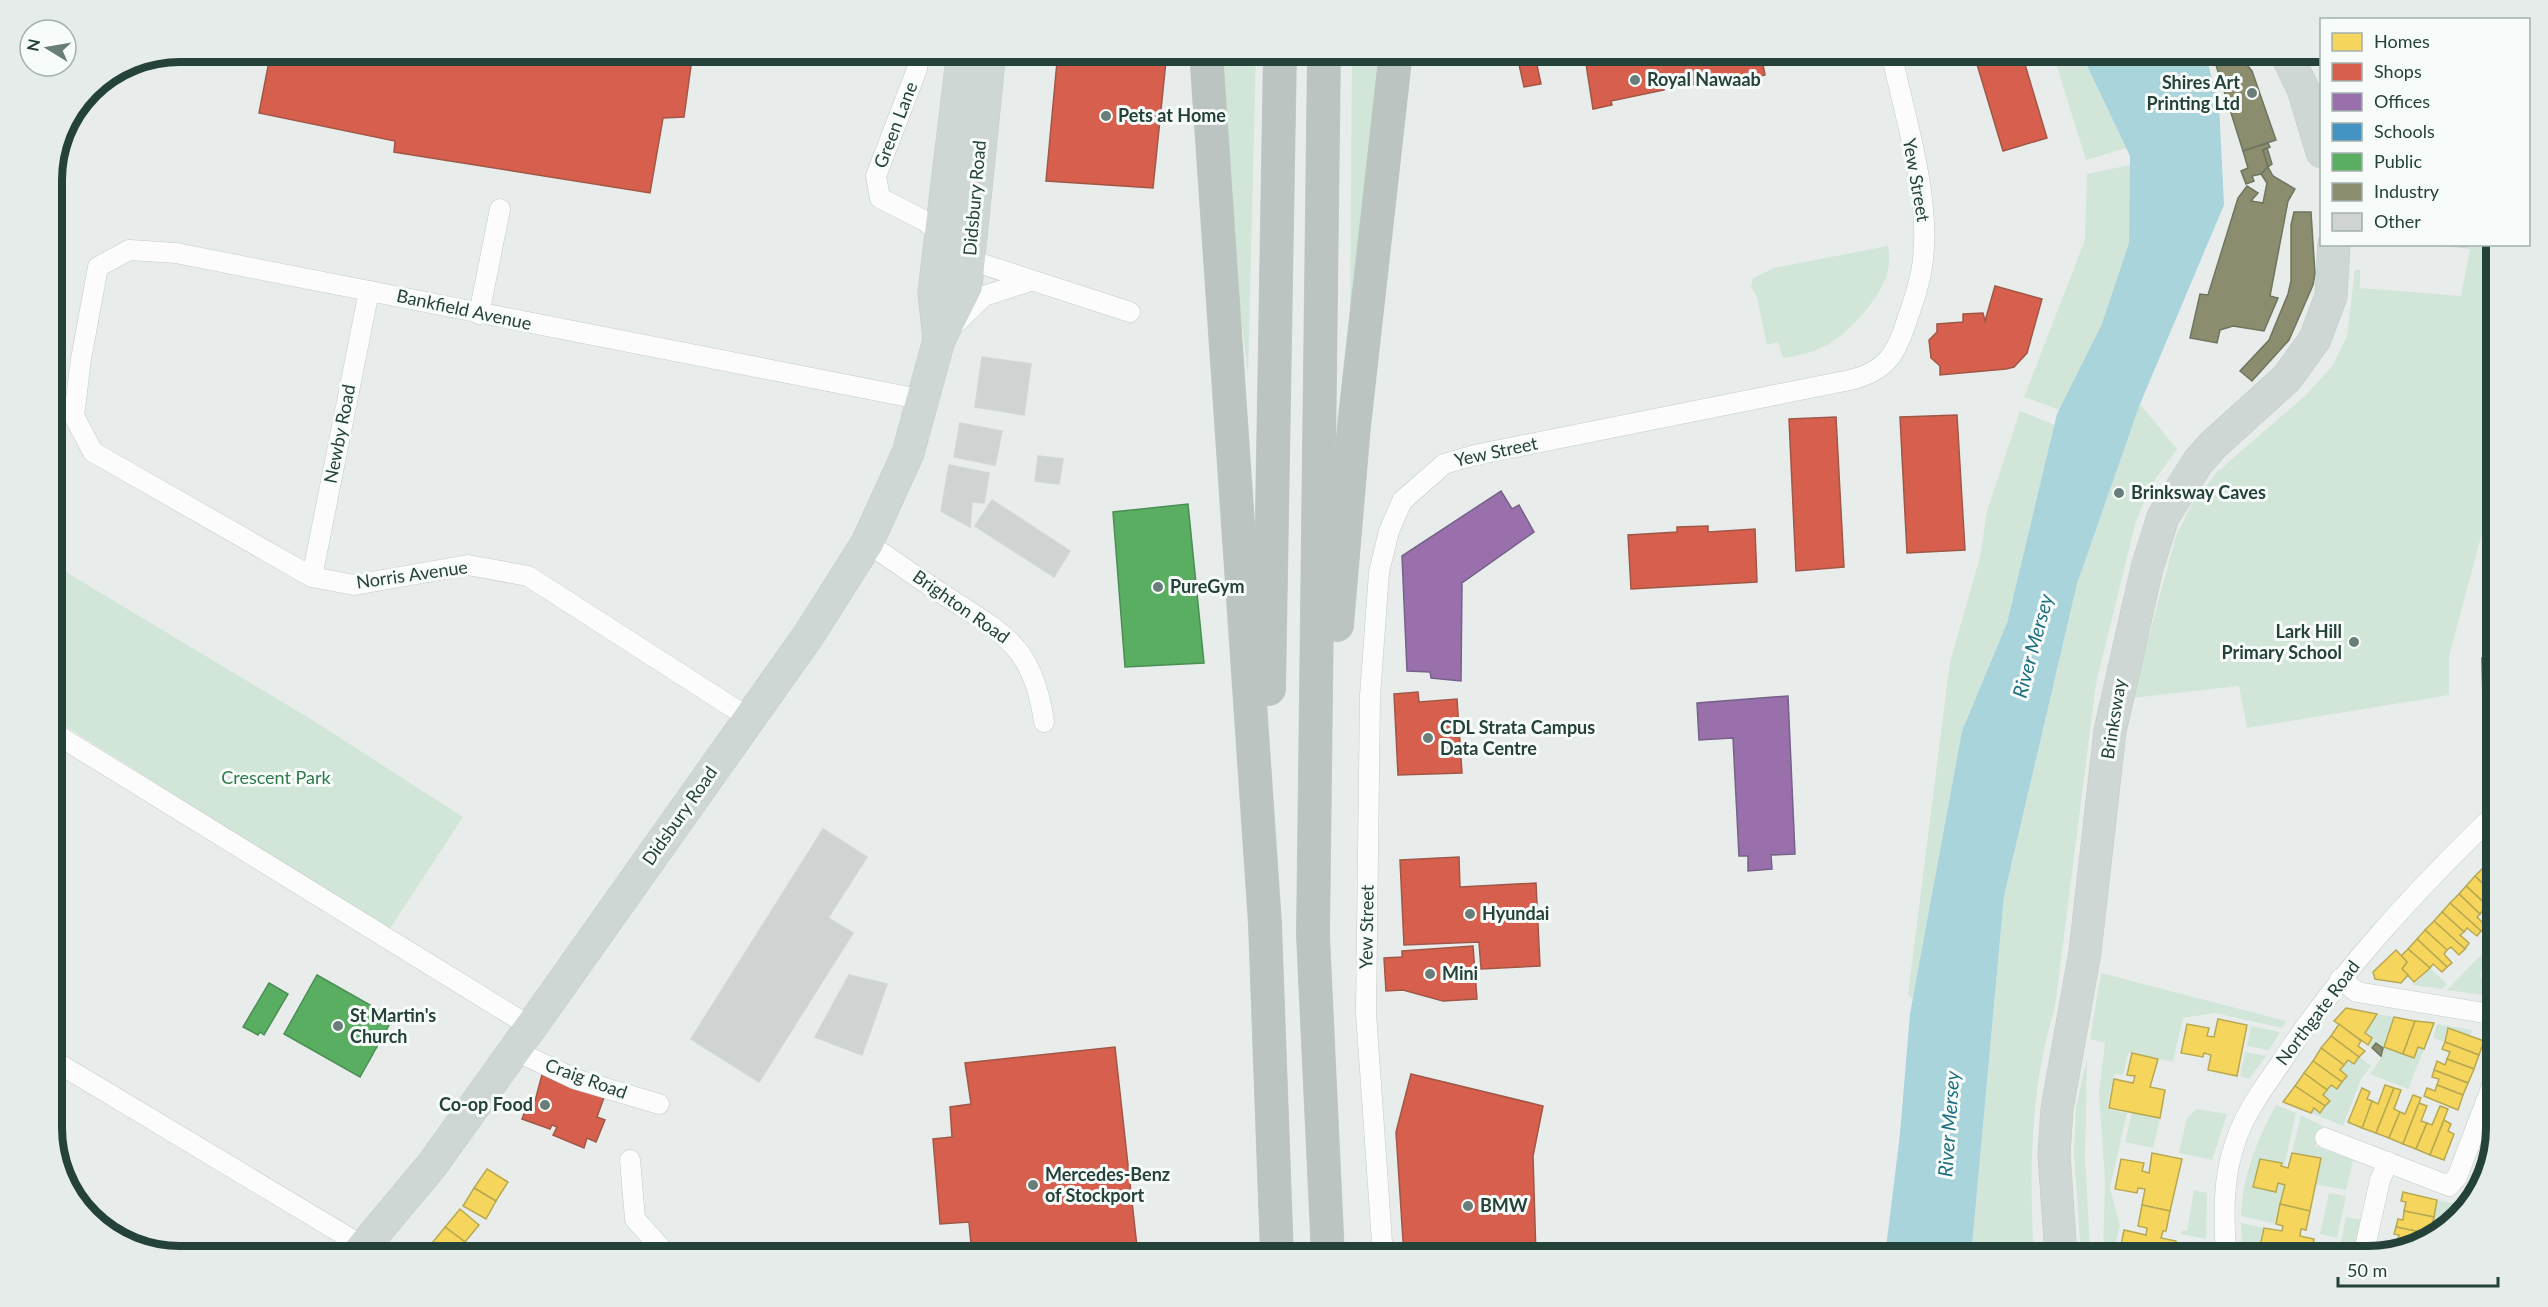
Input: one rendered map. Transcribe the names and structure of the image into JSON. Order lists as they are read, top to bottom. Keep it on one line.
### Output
{"streets":{"main road":["Didsbury Road","Brinksway"],"street":["Green Lane","Yew Street","Bankfield Avenue","Newby Road","Norris Avenue","Brighton Road","Northgate Road","Craig Road"]},"crossings":[["Green Lane","Didsbury Road"],["Didsbury Road","Bankfield Avenue"],["Didsbury Road","Norris Avenue"],["Didsbury Road","Brighton Road"],["Didsbury Road","Craig Road"],["Bankfield Avenue","Newby Road"],["Bankfield Avenue","Norris Avenue"],["Newby Road","Norris Avenue"]],"water":["River Mersey"],"parks":["Crescent Park"],"places":["Royal Nawaab","Shires Art Printing Ltd","Pets at Home","Brinksway Caves","PureGym","Lark Hill Primary School","CDL Strata Campus Data Centre","Hyundai","Mini","St Martin's Church","Co-op Food","Mercedes-Benz of Stockport","BMW"],"legend":["Homes","Shops","Offices","Schools","Public","Industry","Other"],"scale_bar":"50 m","north":"left"}
